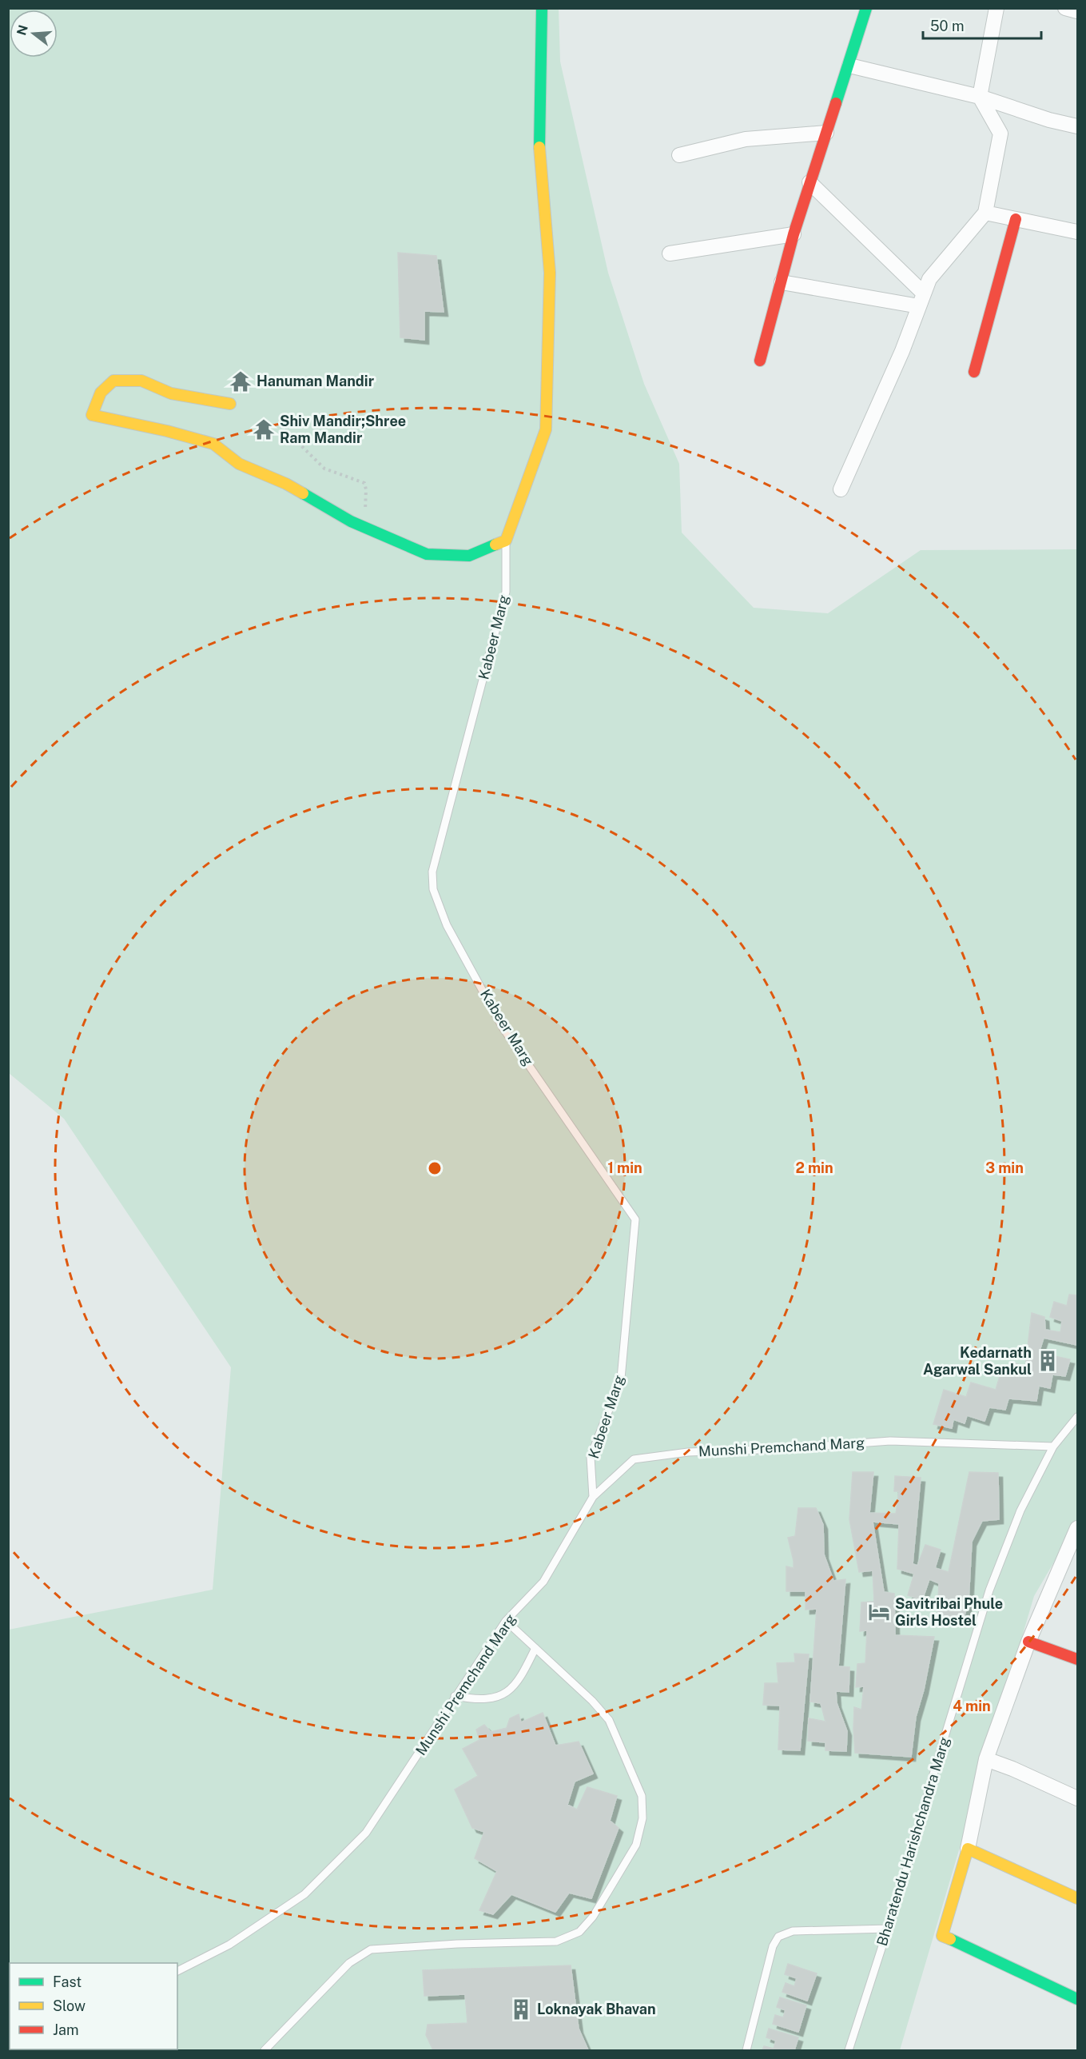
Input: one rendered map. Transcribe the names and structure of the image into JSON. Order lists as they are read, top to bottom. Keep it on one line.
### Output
{"streets":{"lane":["Kabeer Marg","Munshi Premchand Marg","Bharatendu Harishchandra Marg"]},"crossings":[["Kabeer Marg","Munshi Premchand Marg"],["Munshi Premchand Marg","Bharatendu Harishchandra Marg"]],"places":{"temple":["Hanuman Mandir","Shiv Mandir;Shree Ram Mandir"],"building":["Kedarnath Agarwal Sankul","Loknayak Bhavan"],"hotel":["Savitribai Phule Girls Hostel"]},"legend":["Fast","Slow","Jam"],"scale_bar":"50 m","north":"left","rings":["1 min","2 min","3 min","4 min"]}
